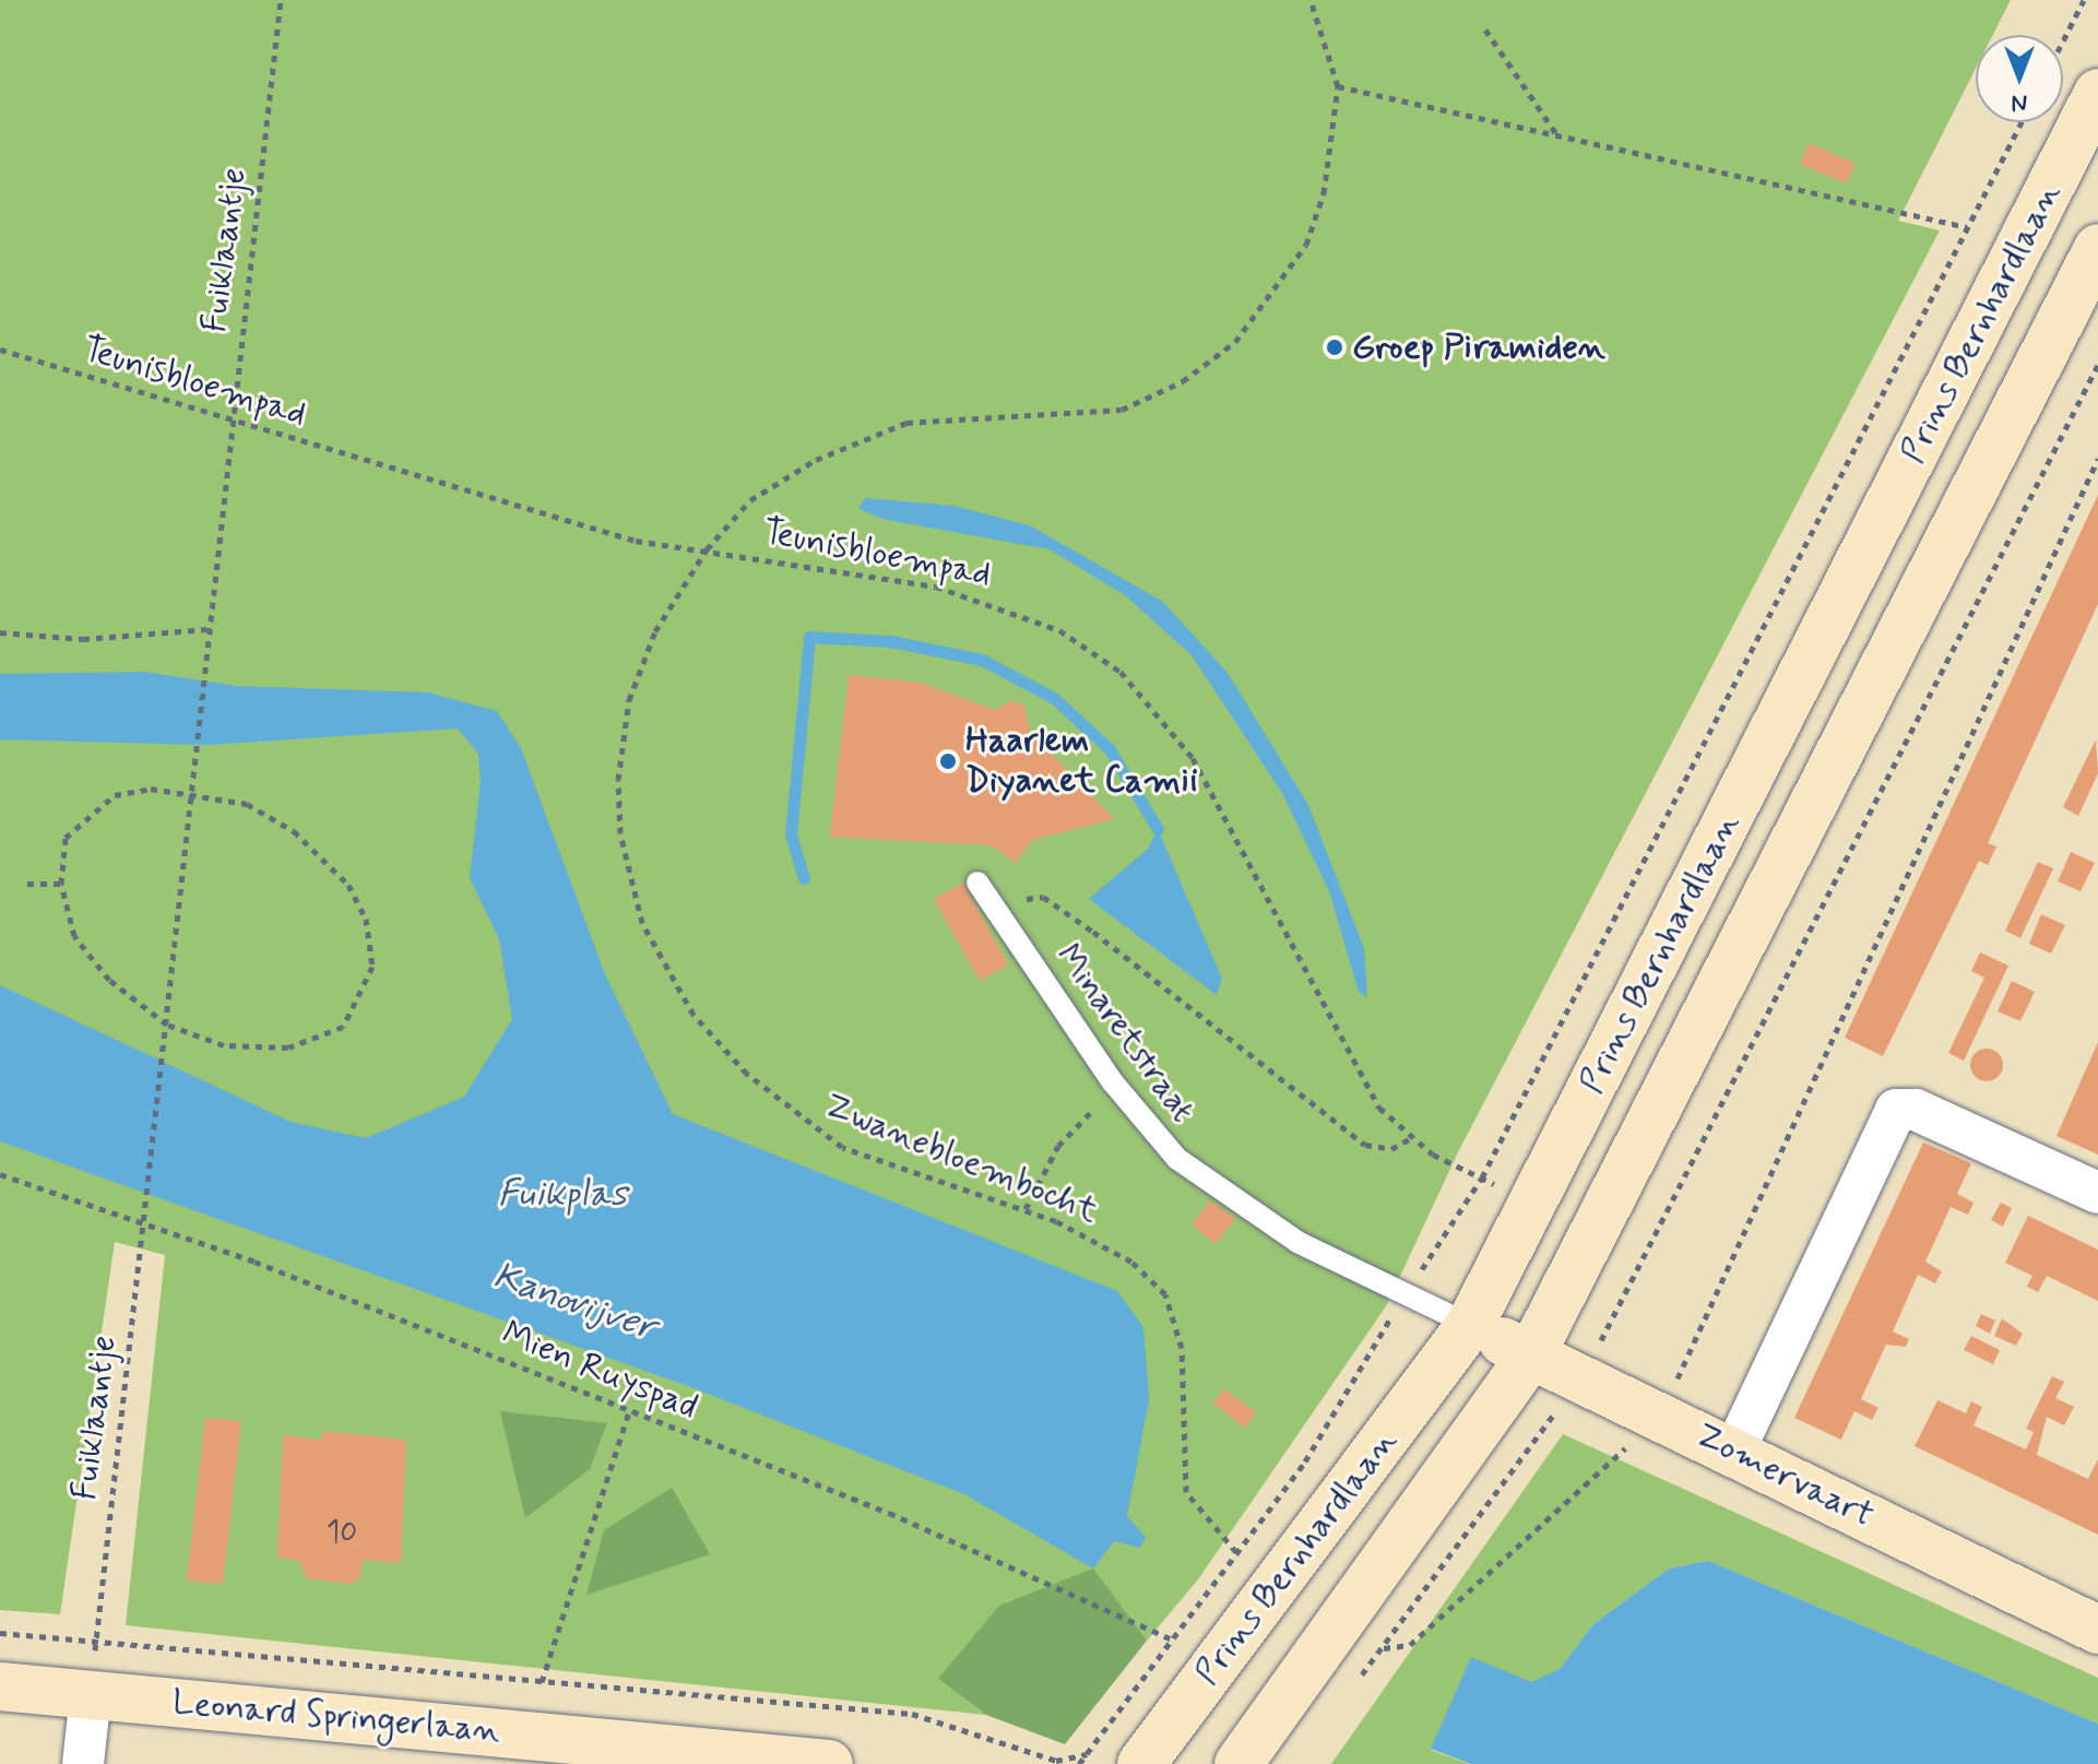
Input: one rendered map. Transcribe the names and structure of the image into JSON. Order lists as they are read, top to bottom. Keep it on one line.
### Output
{"streets":{"main road":["Prins Bernhardlaan","Zomervaart","Leonard Springerlaan"],"lane":["Minaretstraat"],"path":["Fuiklaantje","Teunisbloempad","Zwanebloembocht","Mien Ruyspad"]},"crossings":[["Fuiklaantje","Teunisbloempad"],["Fuiklaantje","Mien Ruyspad"],["Prins Bernhardlaan","Teunisbloempad"],["Prins Bernhardlaan","Minaretstraat"],["Prins Bernhardlaan","Zwanebloembocht"],["Prins Bernhardlaan","Mien Ruyspad"],["Prins Bernhardlaan","Zomervaart"],["Teunisbloempad","Zwanebloembocht"],["Minaretstraat","Zomervaart"]],"water":["Fuikplas","Kanovijver"],"places":["Groep Piramiden","Haarlem Diyanet Camii"],"house_numbers":["10"],"north":"bottom"}
